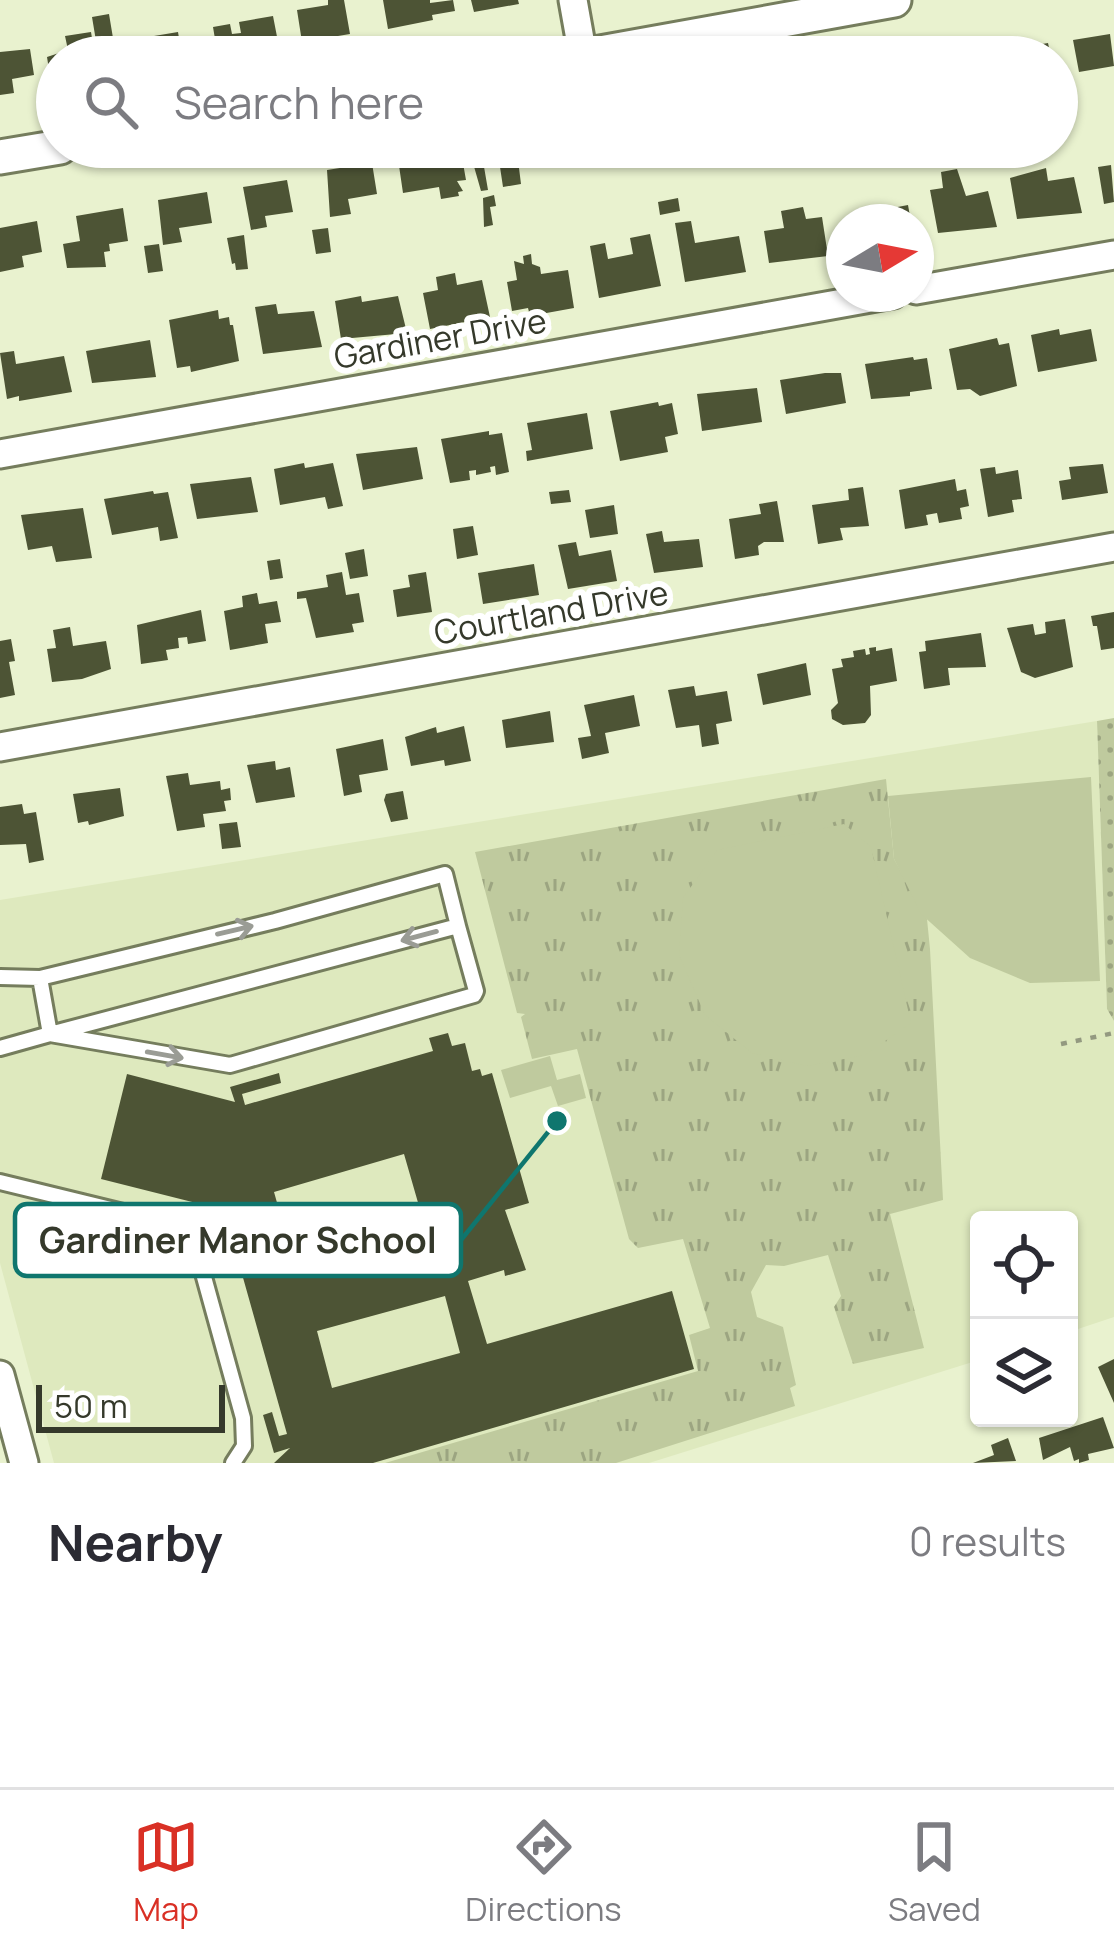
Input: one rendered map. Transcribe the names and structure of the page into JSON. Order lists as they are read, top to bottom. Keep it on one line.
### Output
{"streets":{"street":["Gardiner Drive","Courtland Drive"]},"places":["Gardiner Manor School"],"scale_bar":"50 m","north":"right","page":{"search":"Search here","scale":"50 m","heading":["Nearby","0 results"],"nav":["Map","Directions","Saved"]}}
